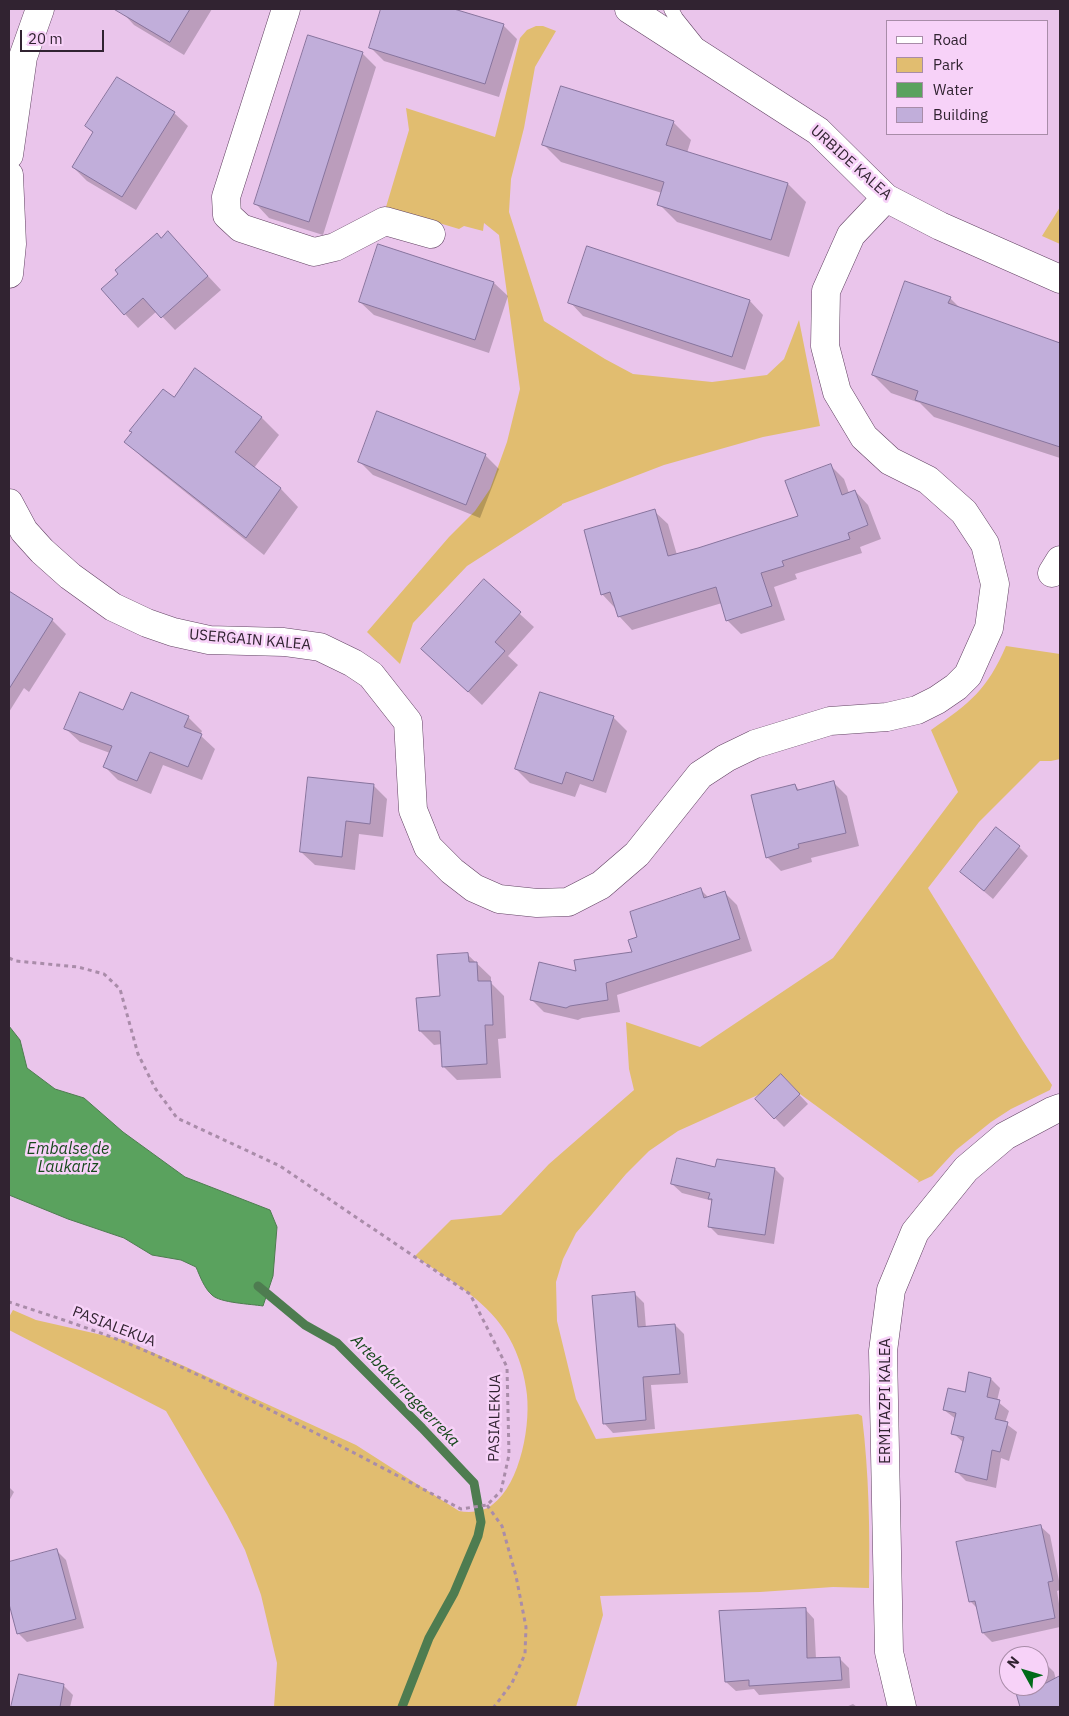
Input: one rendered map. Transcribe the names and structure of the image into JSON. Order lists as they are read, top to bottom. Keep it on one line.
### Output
{"streets":{"street":["URBIDE KALEA","USERGAIN KALEA","ERMITAZPI KALEA"],"path":["PASIALEKUA"]},"crossings":[["URBIDE KALEA","USERGAIN KALEA"]],"water":["Embalse de Laukariz","Artebakarragaerreka"],"legend":["Road","Park","Water","Building"],"scale_bar":"20 m","north":"top left"}
